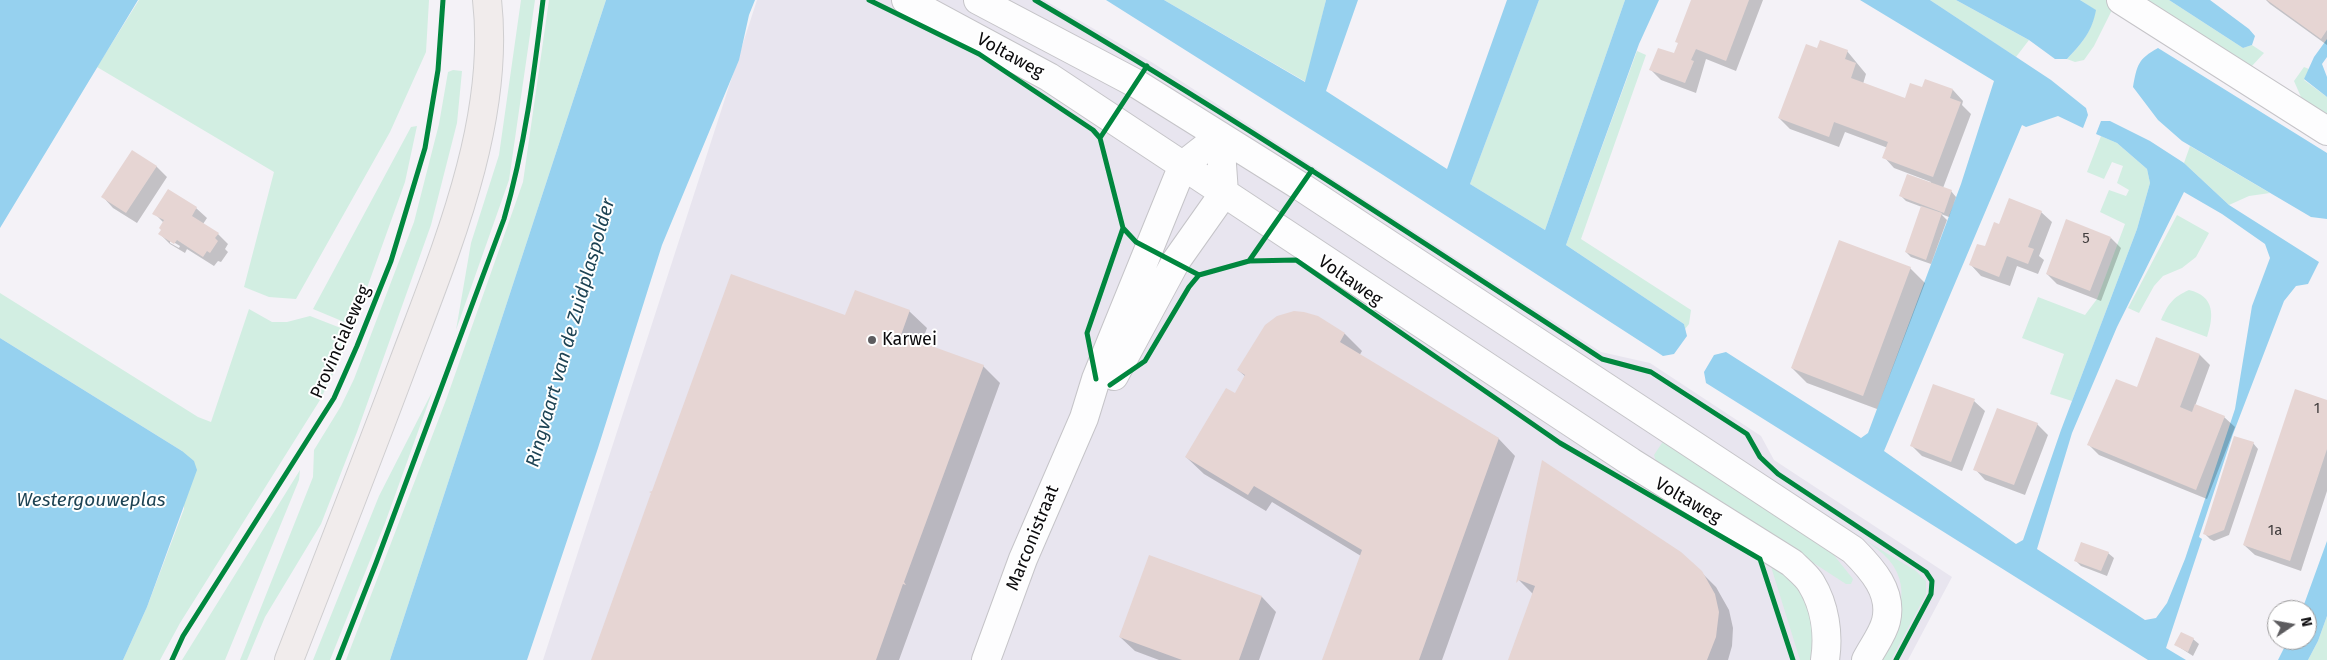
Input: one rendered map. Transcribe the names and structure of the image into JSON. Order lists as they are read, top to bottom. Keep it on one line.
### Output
{"streets":{"street":["Voltaweg","Marconistraat"],"cycle path":["Provincialeweg"]},"crossings":[["Voltaweg","Marconistraat"]],"water":["Ringvaart van de Zuidplaspolder","Westergouweplas"],"places":["Karwei"],"house_numbers":["5","1","1a"],"north":"right"}
